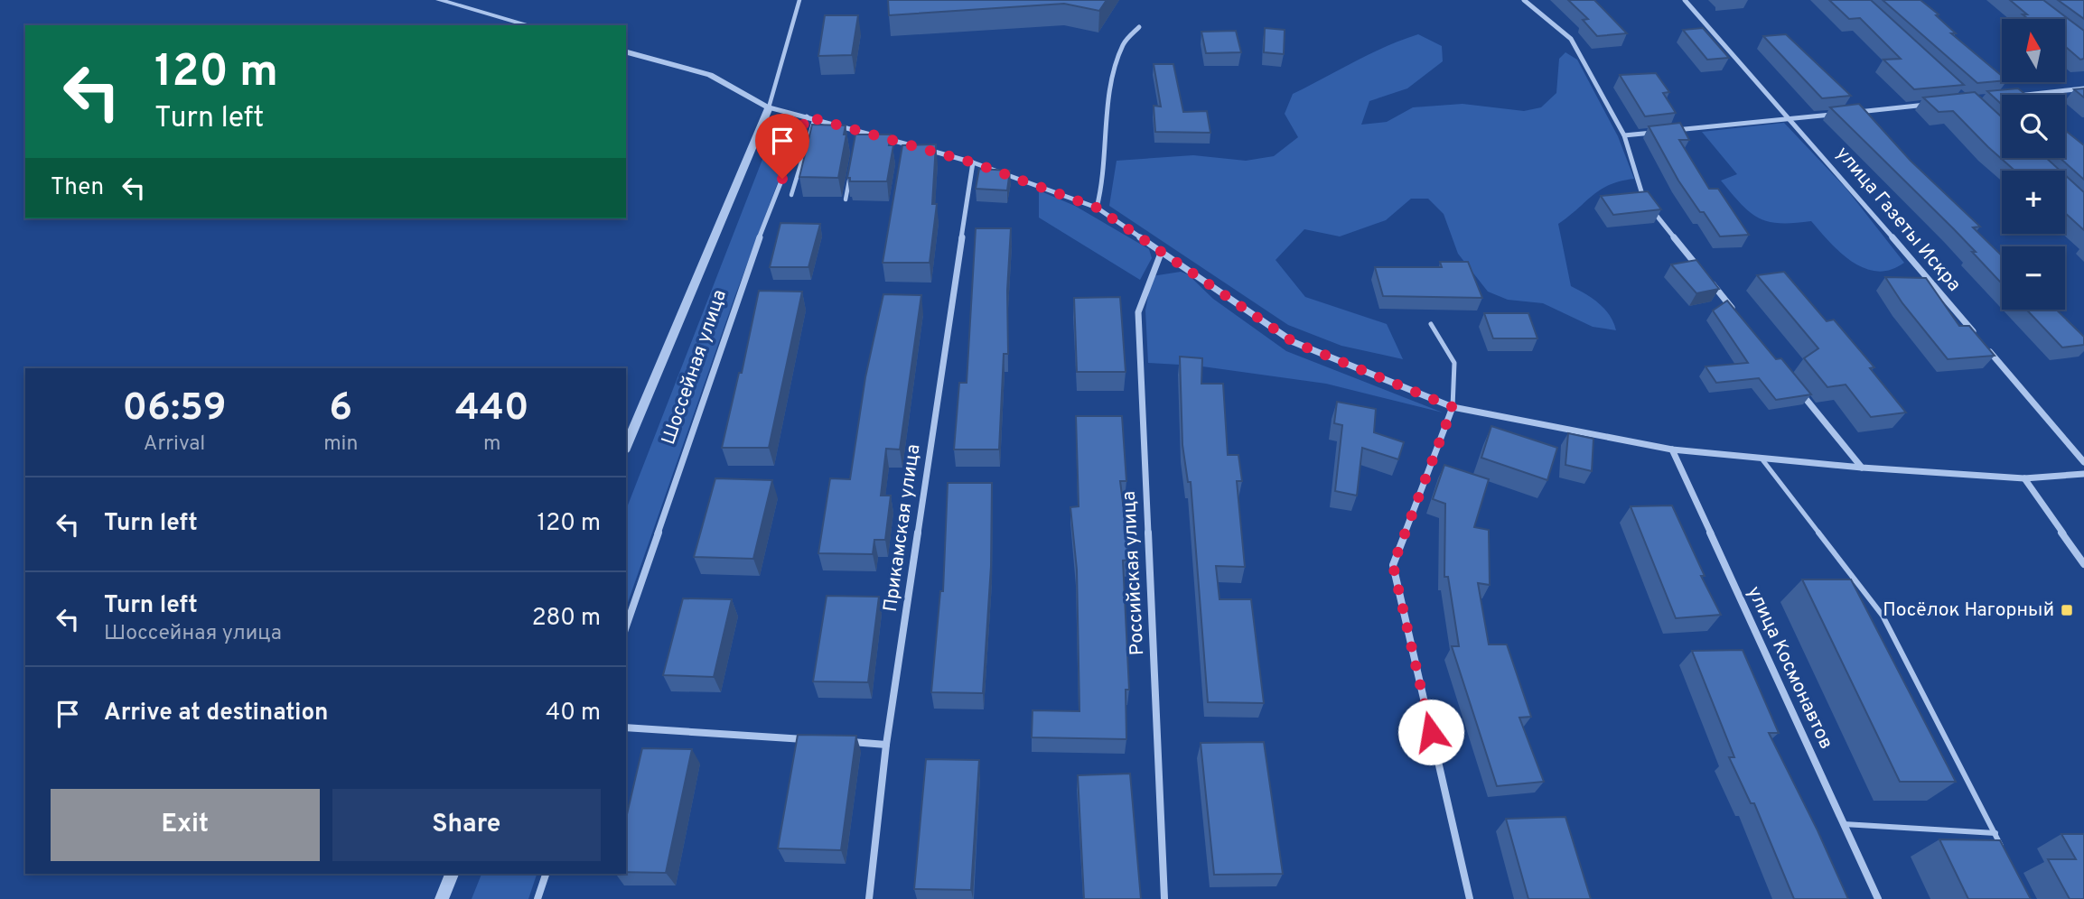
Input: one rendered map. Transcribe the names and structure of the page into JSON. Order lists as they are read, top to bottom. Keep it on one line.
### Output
{"streets":{"street":["улица Газеты Искра","Шоссейная улица","Прикамская улица","Российская улица","улица Космонавтов"]},"places":{"transit":["Посёлок Нагорный"]},"north":"top","page":{"map_buttons":["+","−"],"turn":["120 m","Turn left"],"then":"Then","eta":["06:59","Arrival","6","min","440","m"],"list":[{"name":"Turn left","value":"120 m"},{"name":"Turn left","note":"Шоссейная улица","value":"280 m"},{"name":"Arrive at destination","value":"40 m"}],"buttons":["Exit","Share"]}}
